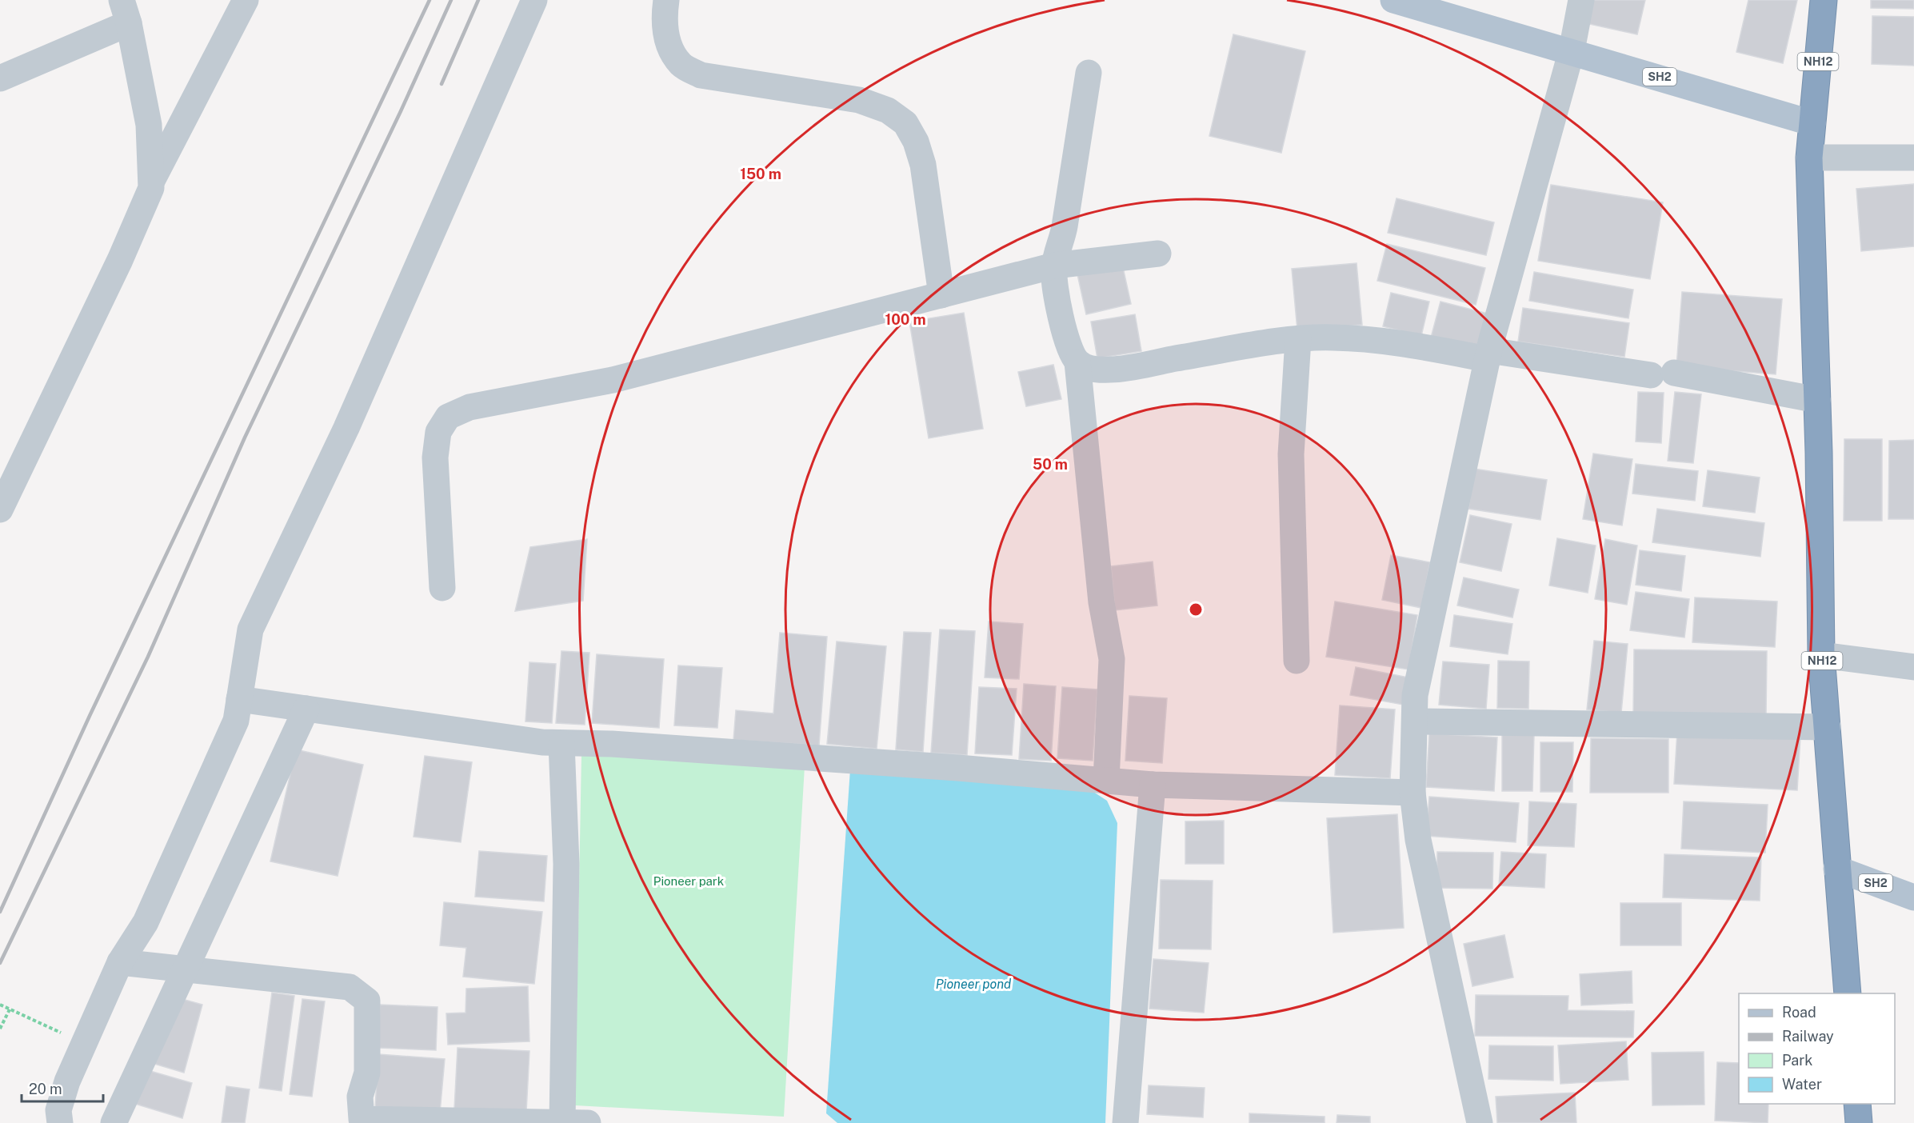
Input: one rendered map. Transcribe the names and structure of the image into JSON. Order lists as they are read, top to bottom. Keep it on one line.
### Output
{"streets":{"highway":["NH12"],"main road":["SH2"]},"crossings":[["NH12","SH2"]],"water":["Pioneer pond"],"parks":["Pioneer park"],"legend":["Road","Railway","Park","Water"],"scale_bar":"20 m","rings":["150 m","100 m","50 m"]}
